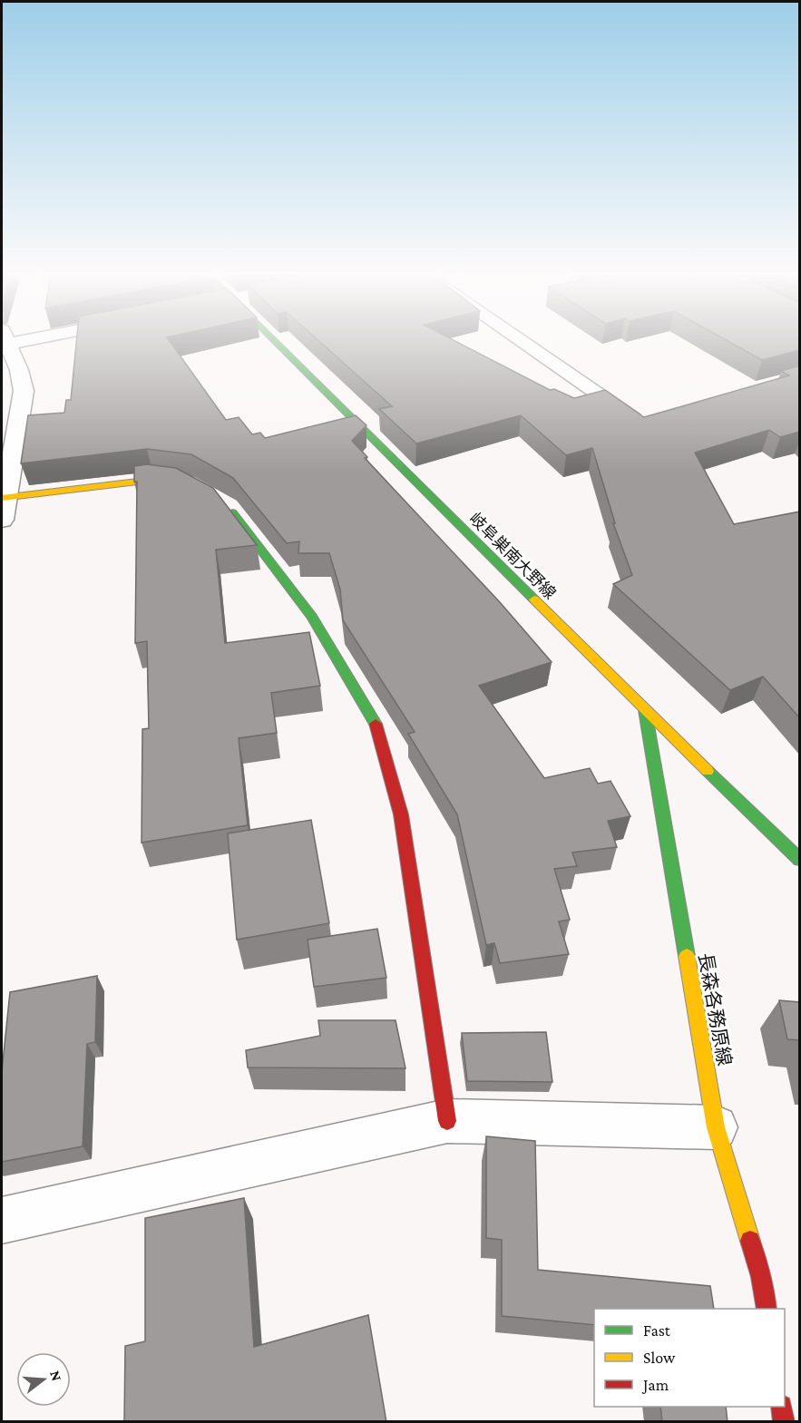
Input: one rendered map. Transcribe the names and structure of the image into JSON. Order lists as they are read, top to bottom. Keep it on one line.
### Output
{"streets":{"main road":["岐阜巣南大野線","長森各務原線"]},"crossings":[["岐阜巣南大野線","長森各務原線"]],"legend":["Fast","Slow","Jam"],"north":"right"}
